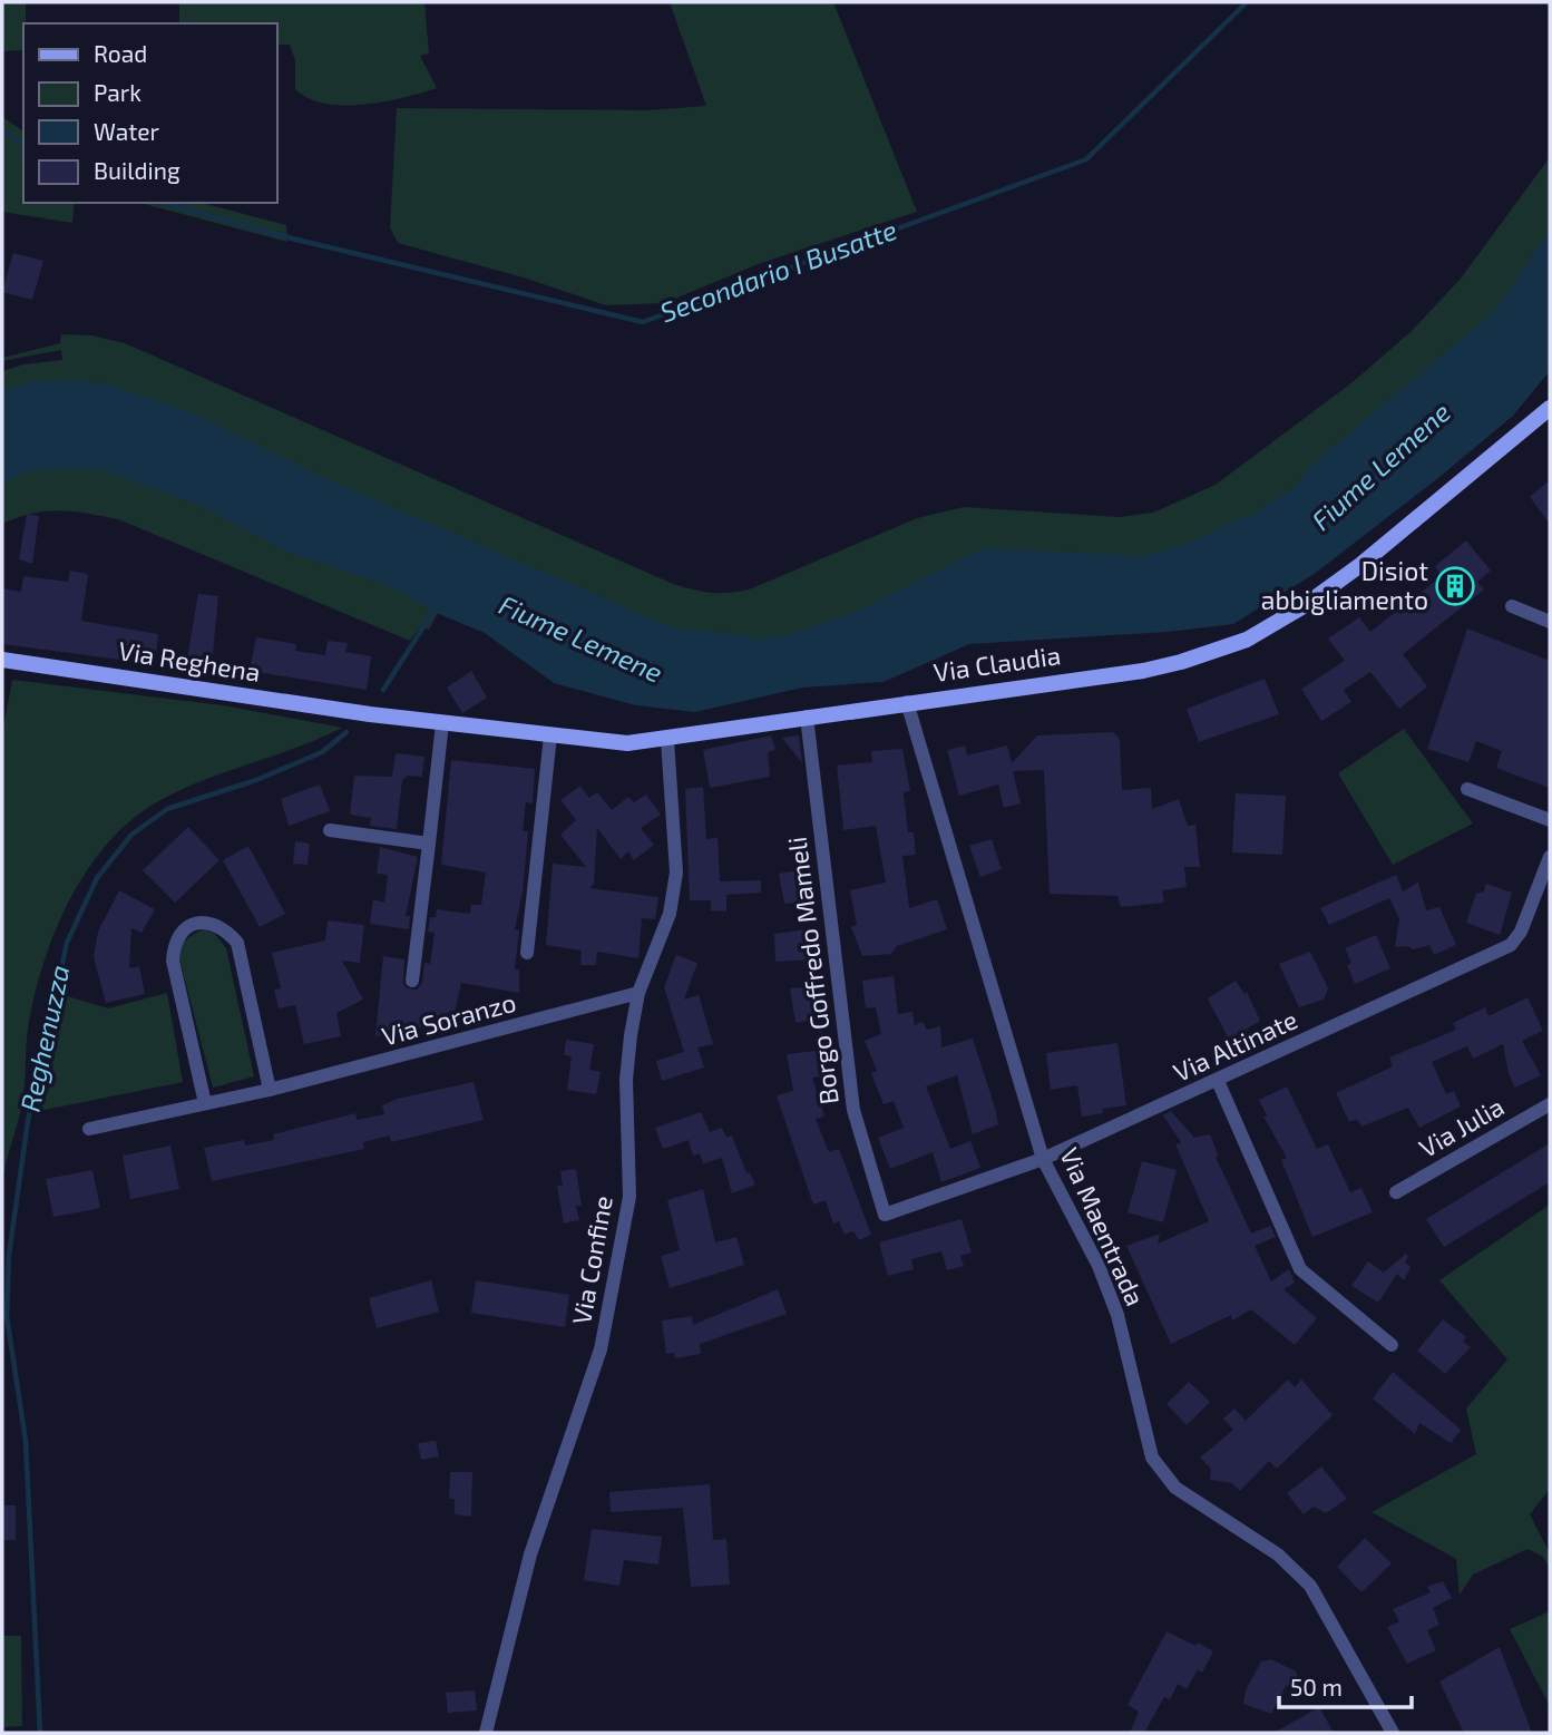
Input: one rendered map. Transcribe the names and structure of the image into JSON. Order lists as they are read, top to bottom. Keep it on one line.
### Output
{"streets":{"street":["Via Reghena","Via Claudia","Borgo Goffredo Mameli","Via Soranzo","Via Altinate","Via Julia","Via Maentrada","Via Confine"]},"crossings":[["Via Reghena","Via Claudia"],["Via Claudia","Borgo Goffredo Mameli"],["Via Claudia","Via Maentrada"],["Via Claudia","Via Confine"],["Borgo Goffredo Mameli","Via Altinate"],["Via Soranzo","Via Confine"],["Via Altinate","Via Maentrada"]],"water":["Secondario I Busatte","Fiume Lemene","Reghenuzza"],"places":{"building":["Disiot abbigliamento"]},"legend":["Road","Park","Water","Building"],"scale_bar":"50 m"}
